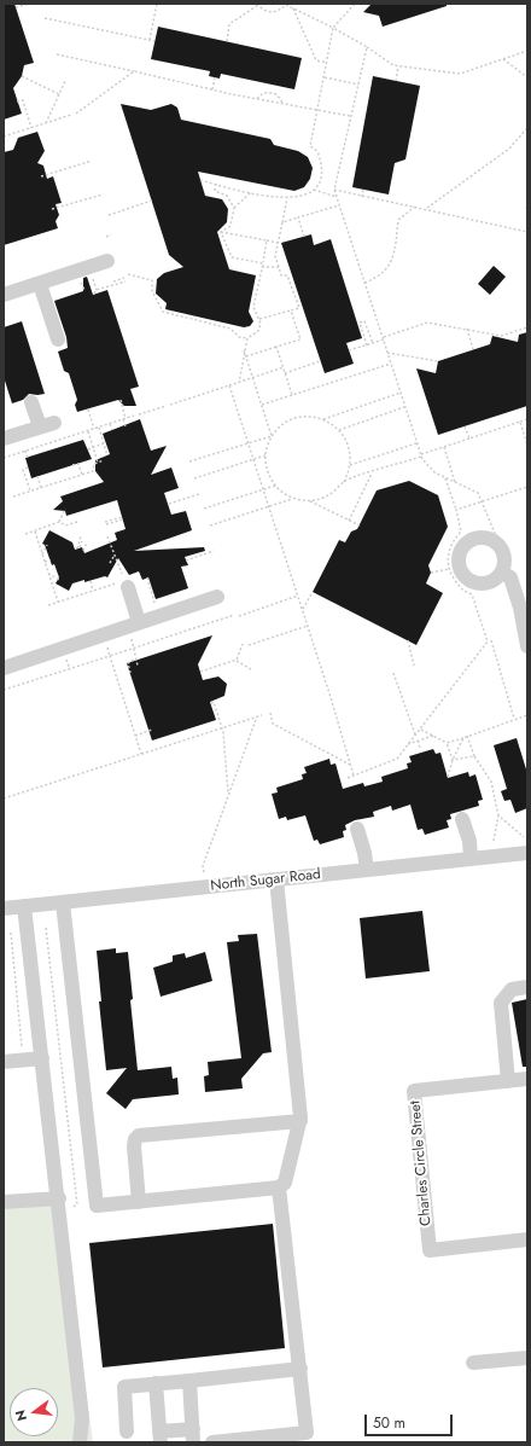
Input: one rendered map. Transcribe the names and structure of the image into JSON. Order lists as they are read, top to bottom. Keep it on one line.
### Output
{"streets":{"street":["North Sugar Road","Charles Circle Street"]},"scale_bar":"50 m","north":"left"}
